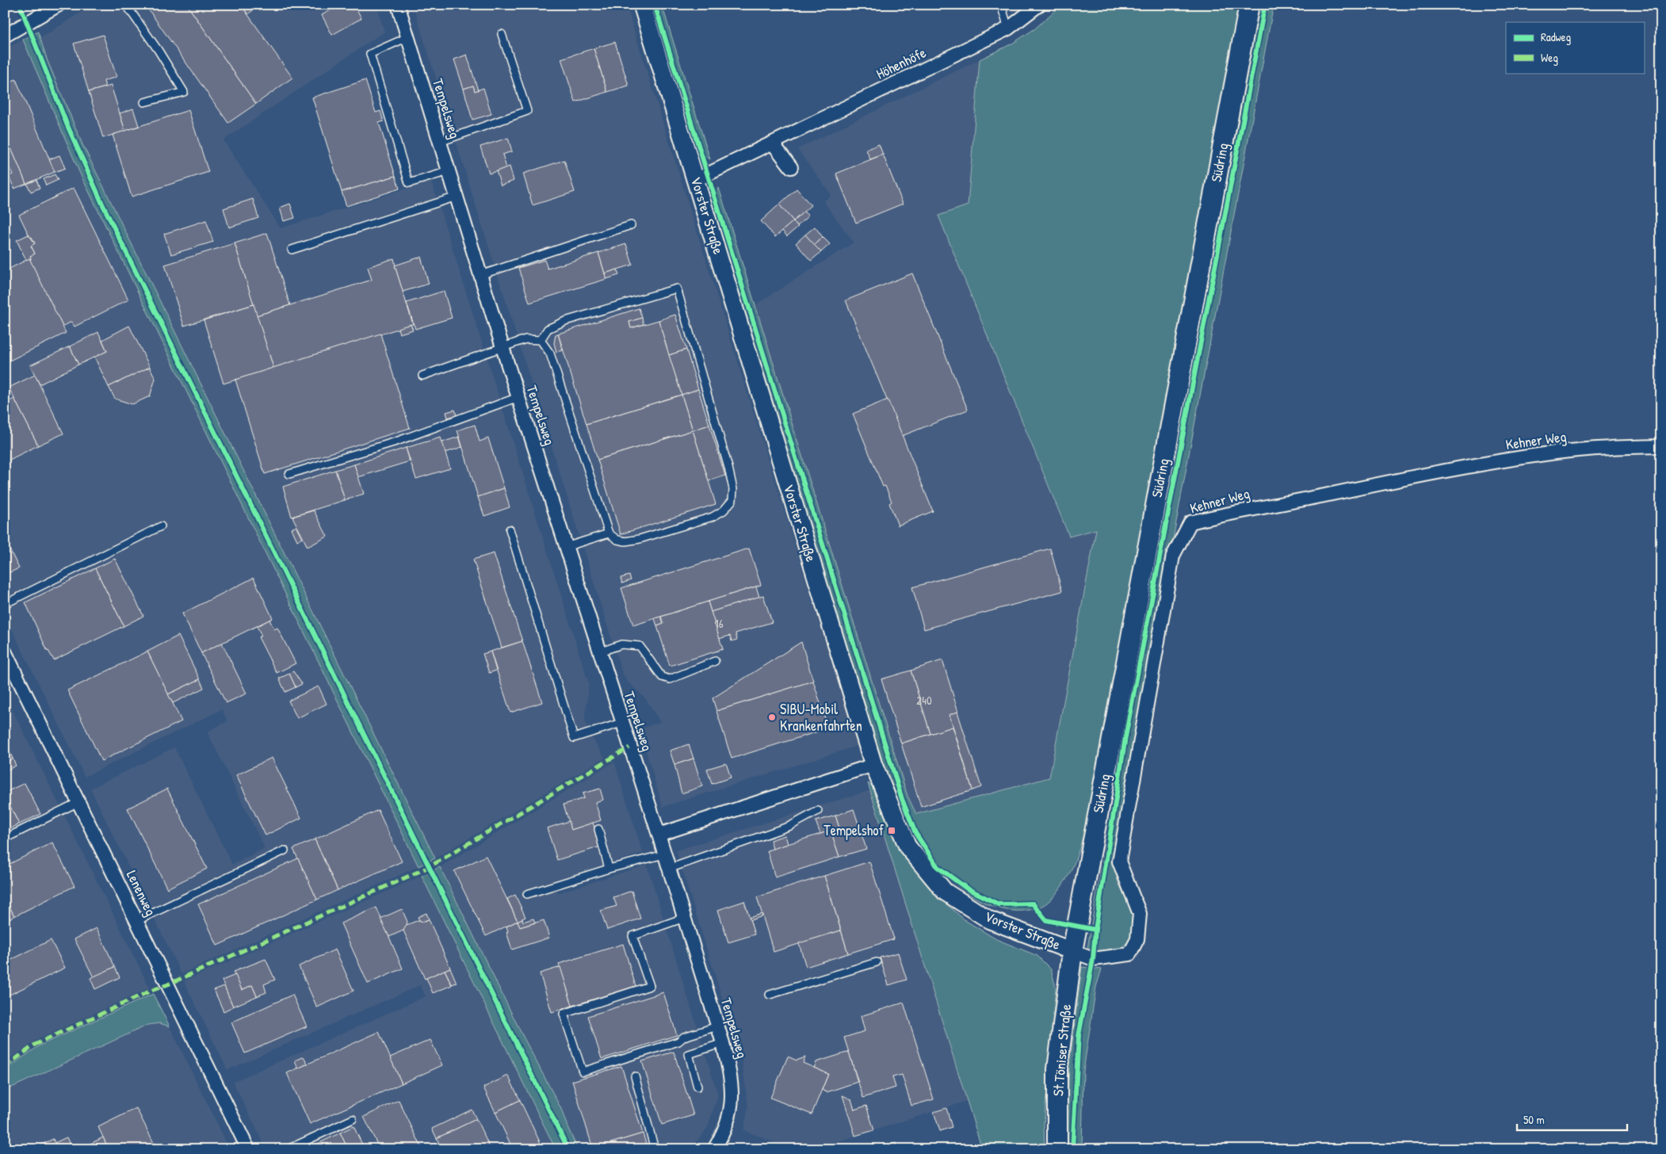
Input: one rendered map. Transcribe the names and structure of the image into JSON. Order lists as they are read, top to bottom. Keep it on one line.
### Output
{"streets":{"main road":["Südring","St.Töniser Straße"],"street":["Höhenhöfe","Tempelsweg","Vorster Straße","Kehner Weg","Lenenweg"]},"crossings":[["Höhenhöfe","Vorster Straße"],["Südring","Vorster Straße"],["Südring","Kehner Weg"],["Südring","St.Töniser Straße"],["Vorster Straße","Kehner Weg"],["Vorster Straße","St.Töniser Straße"],["Kehner Weg","St.Töniser Straße"]],"places":{"other":["SIBU-Mobil Krankenfahrten"],"transit":["Tempelshof"]},"house_numbers":["16","240"],"legend":["Radweg","Weg"],"scale_bar":"50 m"}
